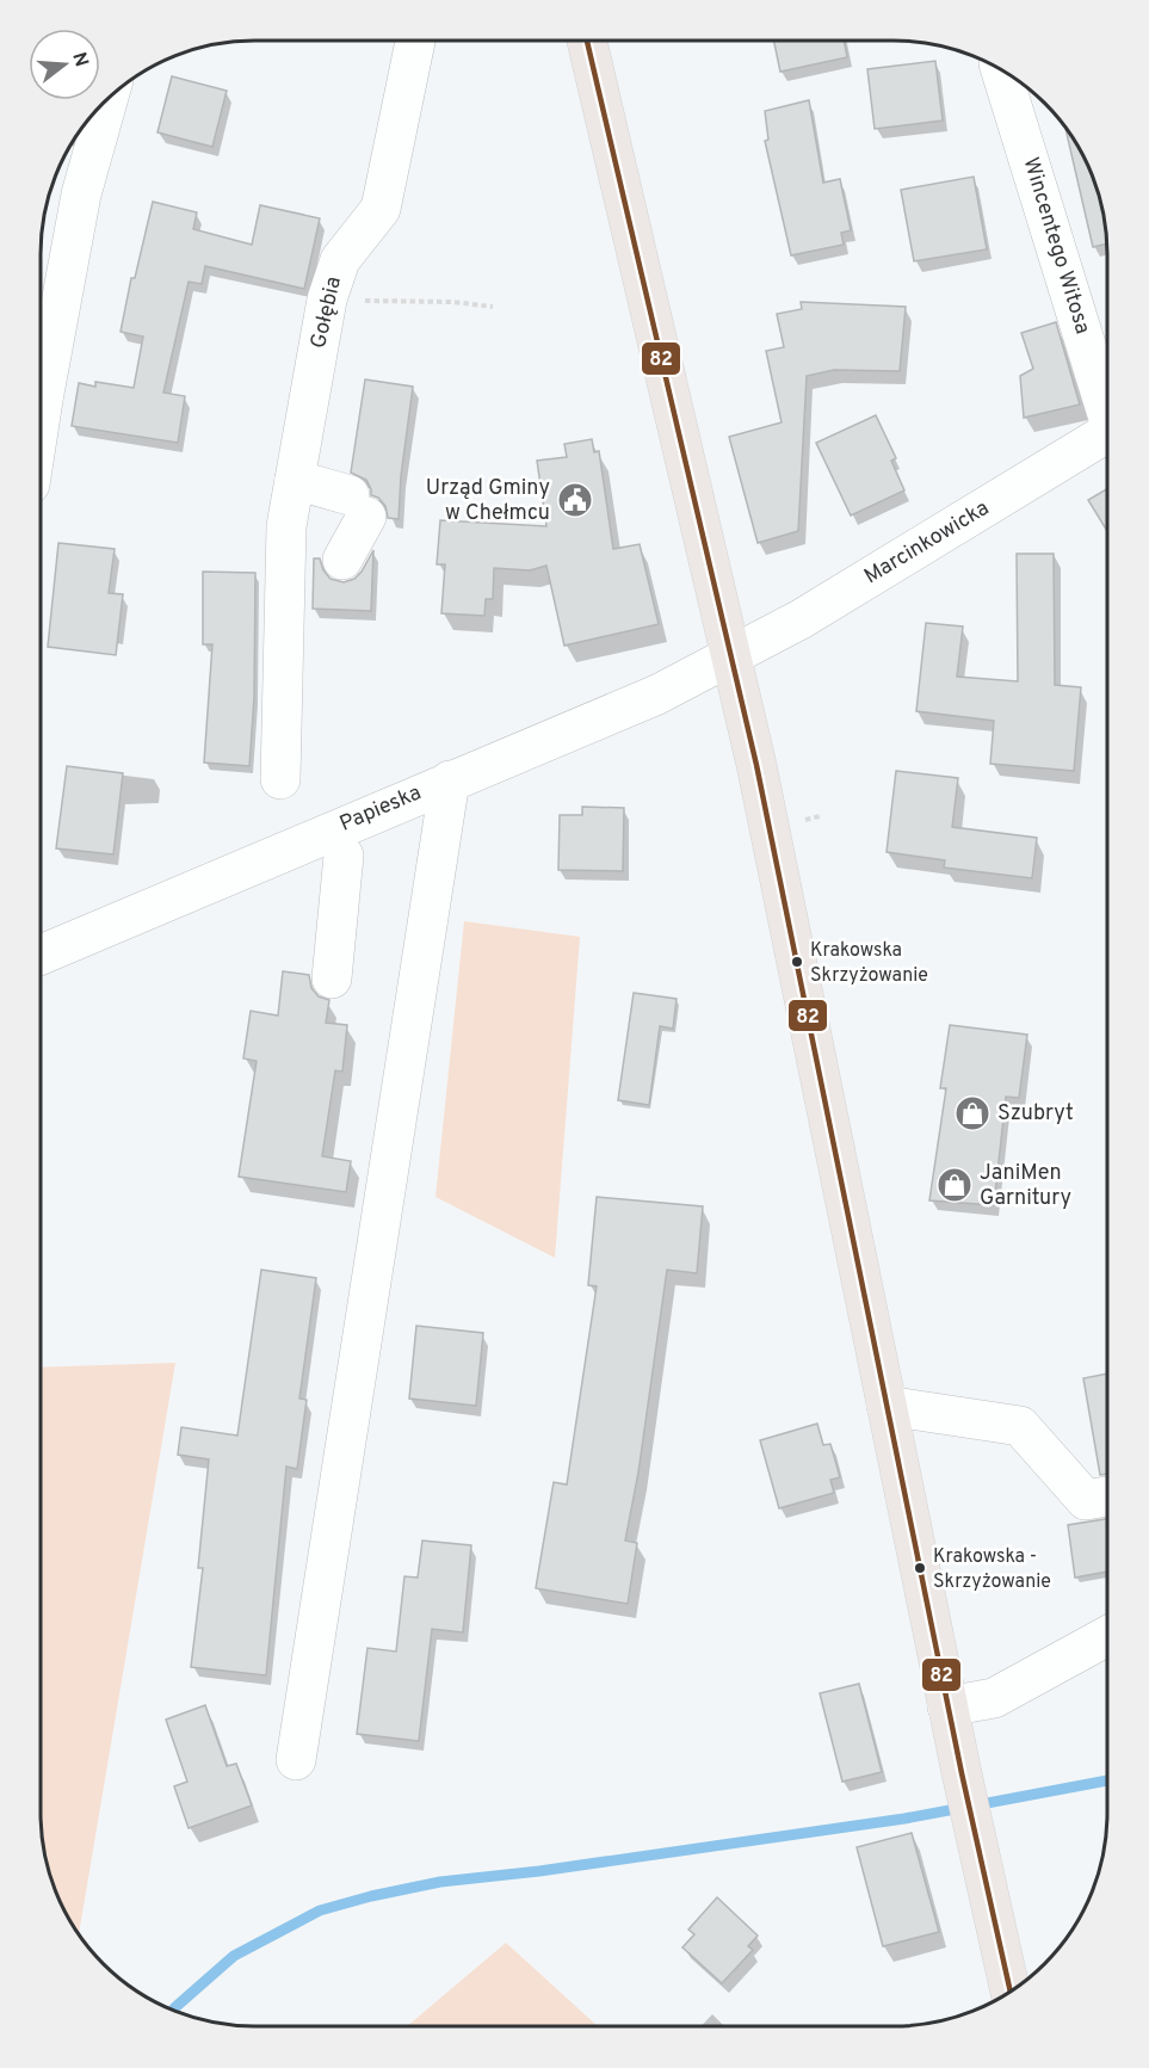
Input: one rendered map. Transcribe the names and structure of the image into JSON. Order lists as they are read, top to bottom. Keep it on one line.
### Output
{"streets":{"street":["Wincentego Witosa","Gołębia","Marcinkowicka","Papieska"]},"crossings":[["Marcinkowicka","Papieska"]],"places":{"public building":["Urząd Gminy w Chełmcu"],"other":["Krakowska Skrzyżowanie","Krakowska - Skrzyżowanie"],"shop":["Szubryt","JaniMen Garnitury"]},"lines":["transit line 82"],"north":"right"}
